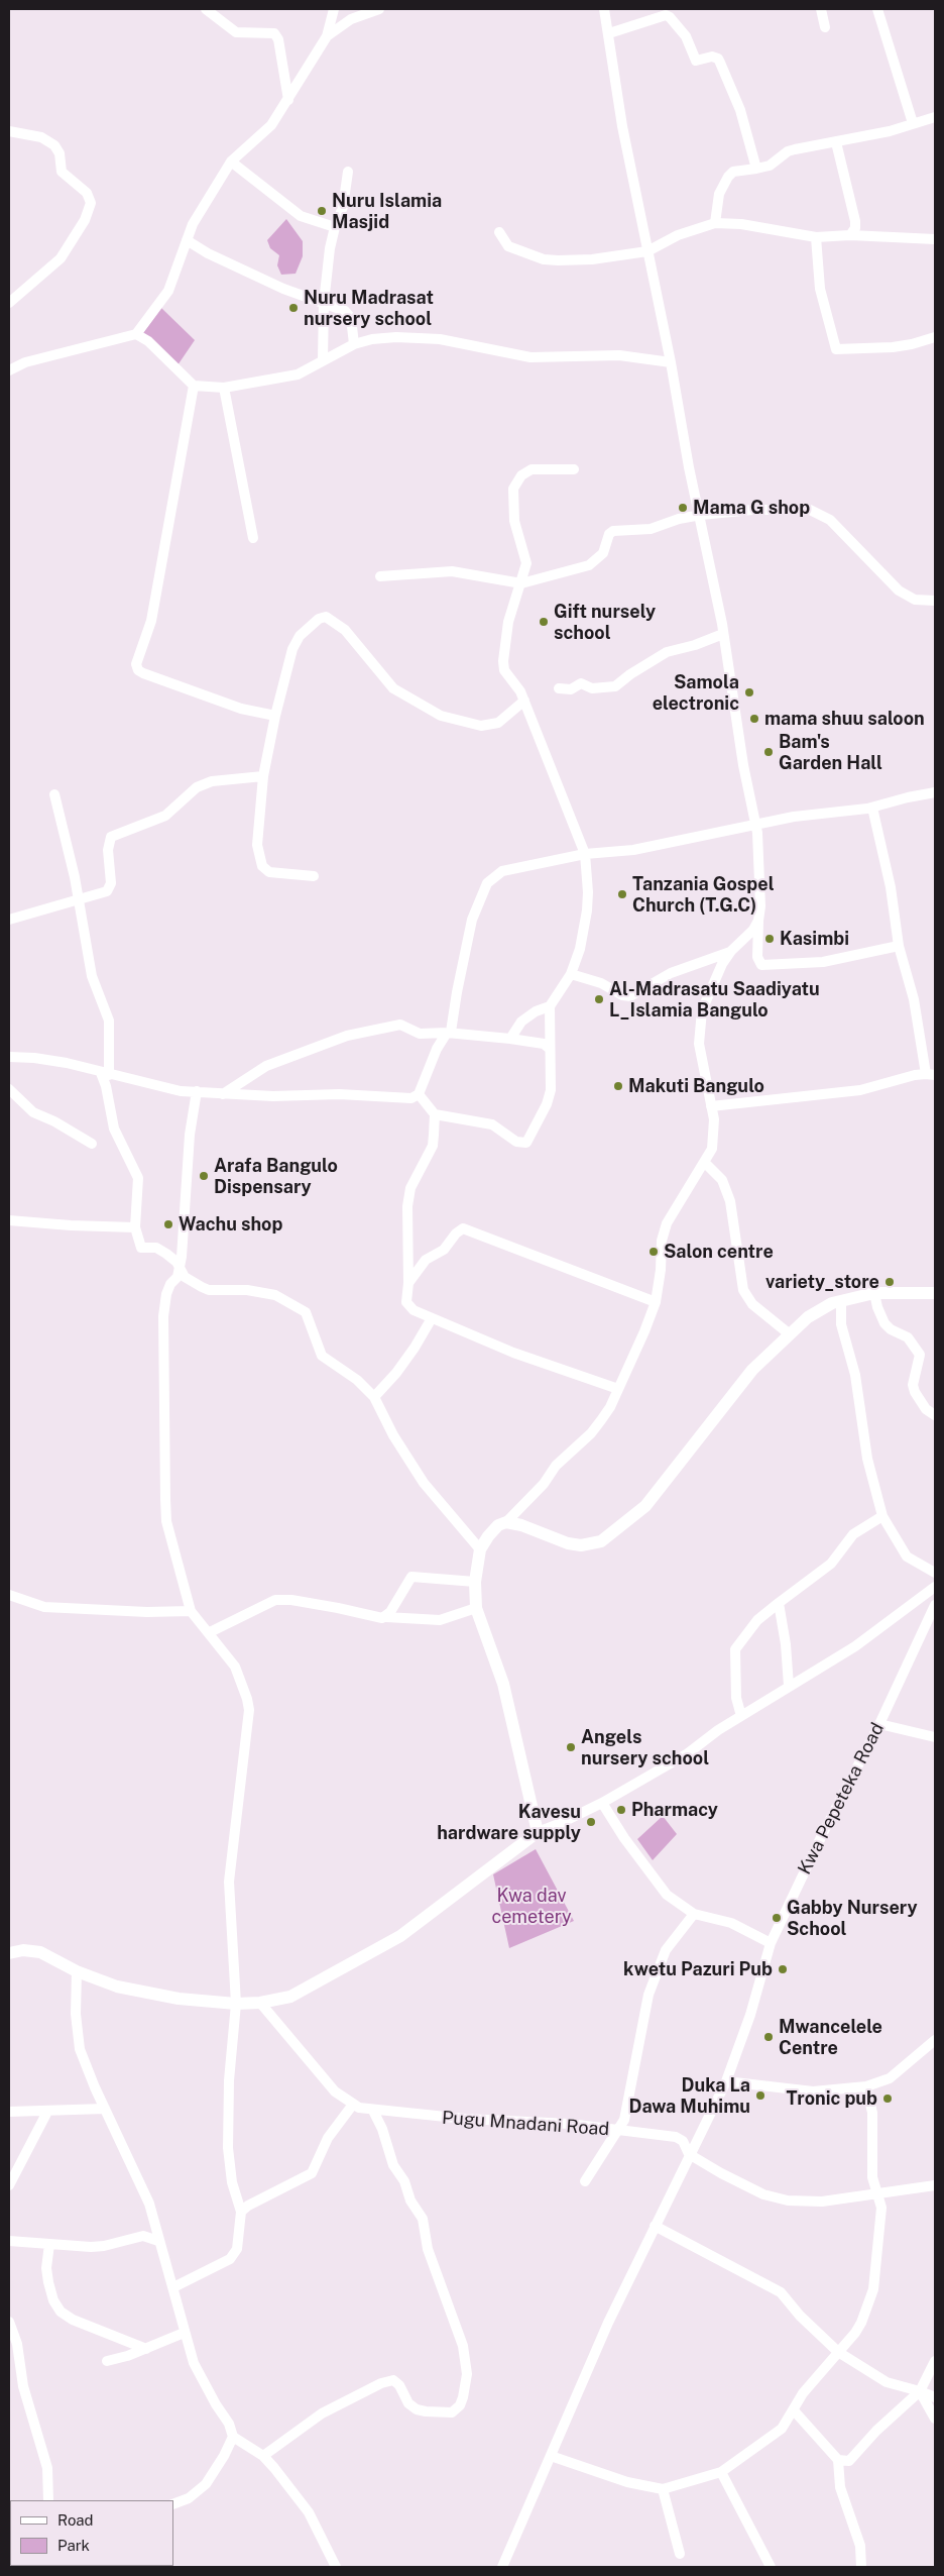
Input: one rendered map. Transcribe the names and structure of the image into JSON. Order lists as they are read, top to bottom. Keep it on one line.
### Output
{"streets":{"street":["Kwa Pepeteka Road","Pugu Mnadani Road"]},"crossings":[["Kwa Pepeteka Road","Pugu Mnadani Road"]],"parks":["Kwa dav cemetery"],"places":["Nuru Islamia Masjid","Nuru Madrasat nursery school","Mama G shop","Gift nursely school","Samola electronic","mama shuu saloon","Bam's Garden Hall","Tanzania Gospel Church (T.G.C)","Kasimbi","Al-Madrasatu Saadiyatu L_Islamia Bangulo","Makuti Bangulo","Arafa Bangulo Dispensary","Wachu shop","Salon centre","variety_store","Angels nursery school","Pharmacy","Kavesu hardware supply","Gabby Nursery School","kwetu Pazuri Pub","Mwancelele Centre","Duka La Dawa Muhimu","Tronic pub"],"legend":["Road","Park"]}
